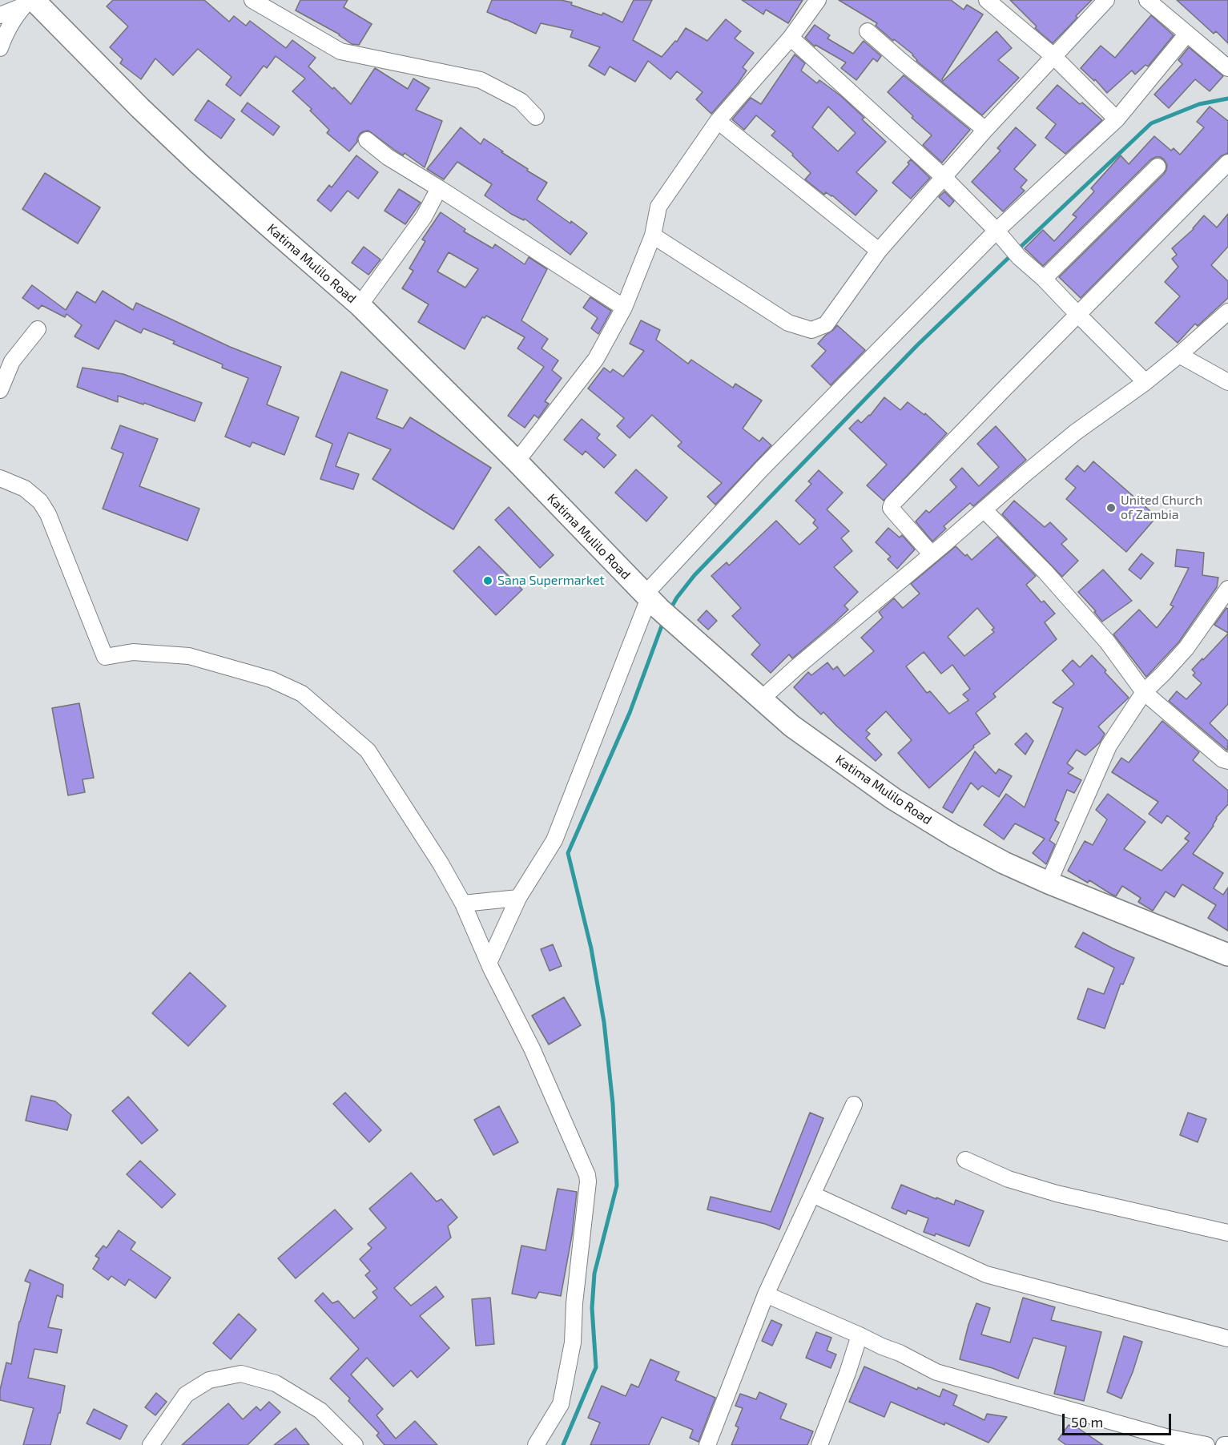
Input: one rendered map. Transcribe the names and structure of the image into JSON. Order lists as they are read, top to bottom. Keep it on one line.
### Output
{"streets":{"main road":["Katima Mulilo Road"]},"places":["United Church of Zambia","Sana Supermarket"],"scale_bar":"50 m"}
